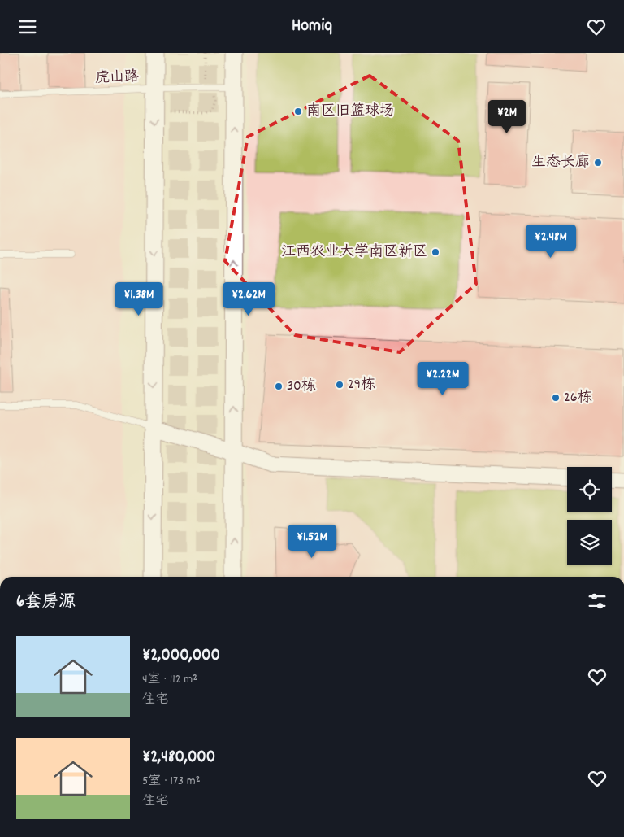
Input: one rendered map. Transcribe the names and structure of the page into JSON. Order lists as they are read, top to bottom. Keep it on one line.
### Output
{"streets":{"lane":["虎山路"]},"places":["南区旧篮球场","生态长廊","江西农业大学南区新区","29栋","30栋","26栋"],"page":{"header":"Homiq","price":["¥2M","¥2.48M","¥1.38M","¥2.62M","¥2.22M","¥1.52M"],"heading":"6套房源","list":[{"name":"¥2,000,000","note":"4室 · 112 m² · 住宅"},{"name":"¥2,480,000","note":"5室 · 173 m² · 住宅"}]}}
